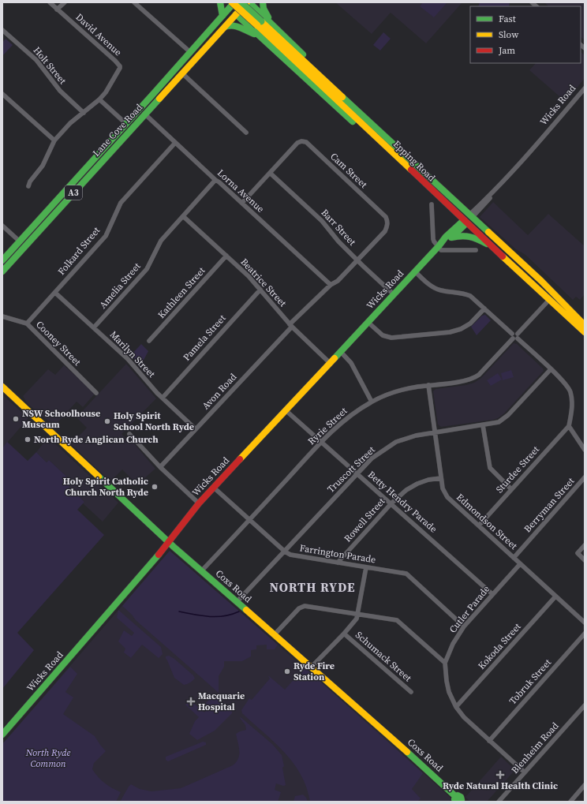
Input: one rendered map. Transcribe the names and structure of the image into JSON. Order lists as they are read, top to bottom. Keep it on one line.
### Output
{"streets":{"main road":["Wicks Road","Lane Cove Road","Epping Road","A3","Coxs Road"],"street":["David Avenue","Holt Street","Cam Street","Lorna Avenue","Barr Street","Folkard Street","Beatrice Street","Amelia Street","Kathleen Street","Pamela Street","Cooney Street","Marilyn Street","Avon Road","Ryrie Street","Truscott Street","Sturdee Street","Betty Hendry Parade","Berryman Street","Rowell Street","Edmondson Street","Farrington Parade","Cutler Parade","Kokoda Street","Schumack Street","Tobruk Street","Blenheim Road"]},"crossings":[["Wicks Road","Epping Road"],["Wicks Road","Barr Street"],["Wicks Road","Beatrice Street"],["Wicks Road","Betty Hendry Parade"],["Wicks Road","Farrington Parade"],["Wicks Road","Coxs Road"],["Lane Cove Road","Epping Road"],["Lane Cove Road","Lorna Avenue"],["Epping Road","Ryrie Street"],["Cam Street","Barr Street"],["Cam Street","Avon Road"],["Lorna Avenue","Folkard Street"],["Lorna Avenue","Amelia Street"],["Lorna Avenue","Avon Road"],["Barr Street","Avon Road"],["Folkard Street","Cooney Street"],["Folkard Street","Marilyn Street"],["Beatrice Street","Amelia Street"],["Beatrice Street","Kathleen Street"],["Beatrice Street","Pamela Street"],["Beatrice Street","Avon Road"],["Amelia Street","Marilyn Street"],["Pamela Street","Marilyn Street"],["Marilyn Street","Avon Road"],["Ryrie Street","Betty Hendry Parade"],["Ryrie Street","Edmondson Street"],["Ryrie Street","Farrington Parade"],["Ryrie Street","Coxs Road"],["Truscott Street","Betty Hendry Parade"],["Truscott Street","Edmondson Street"],["Truscott Street","Farrington Parade"],["Truscott Street","Coxs Road"],["Sturdee Street","Edmondson Street"],["Betty Hendry Parade","Rowell Street"],["Betty Hendry Parade","Cutler Parade"],["Berryman Street","Edmondson Street"],["Rowell Street","Edmondson Street"],["Rowell Street","Farrington Parade"],["Edmondson Street","Cutler Parade"],["Edmondson Street","Kokoda Street"],["Farrington Parade","Cutler Parade"]],"districts":["NORTH RYDE"],"parks":["North Ryde Common"],"places":{"other":["NSW Schoolhouse Museum","Holy Spirit School North Ryde","North Ryde Anglican Church","Holy Spirit Catholic Church North Ryde","Ryde Fire Station"],"health":["Macquarie Hospital","Ryde Natural Health Clinic"]},"legend":["Fast","Slow","Jam"]}
